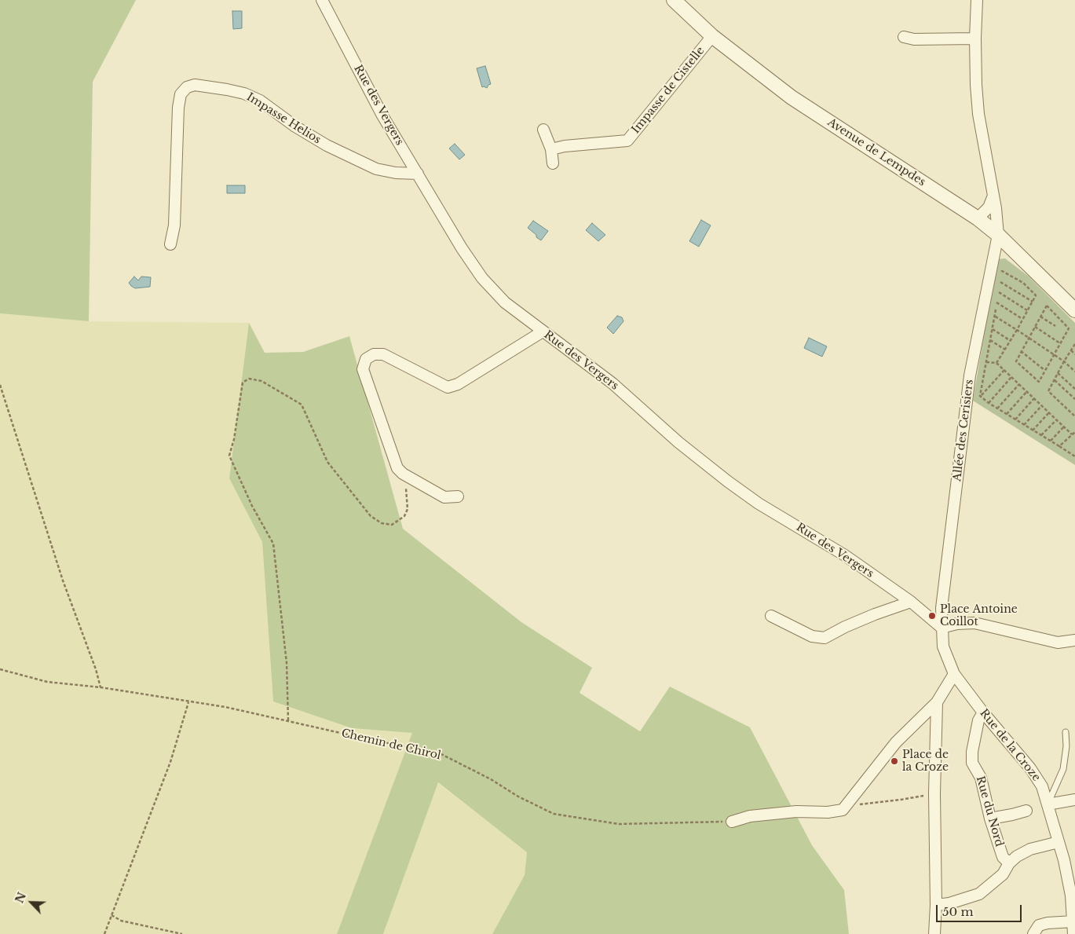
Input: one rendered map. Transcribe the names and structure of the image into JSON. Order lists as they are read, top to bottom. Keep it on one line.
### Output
{"streets":{"street":["Impasse de Cistelle","Rue des Vergers","Impasse Helios","Avenue de Lempdes","Allée des Cerisiers","Rue de la Croze","Rue du Nord"],"path":["Chemin de Chirol"]},"crossings":[["Impasse de Cistelle","Avenue de Lempdes"],["Rue des Vergers","Impasse Helios"],["Rue des Vergers","Allée des Cerisiers"],["Avenue de Lempdes","Allée des Cerisiers"],["Rue de la Croze","Rue du Nord"]],"places":["Place Antoine Coillot","Place de la Croze"],"scale_bar":"50 m","north":"top left"}
